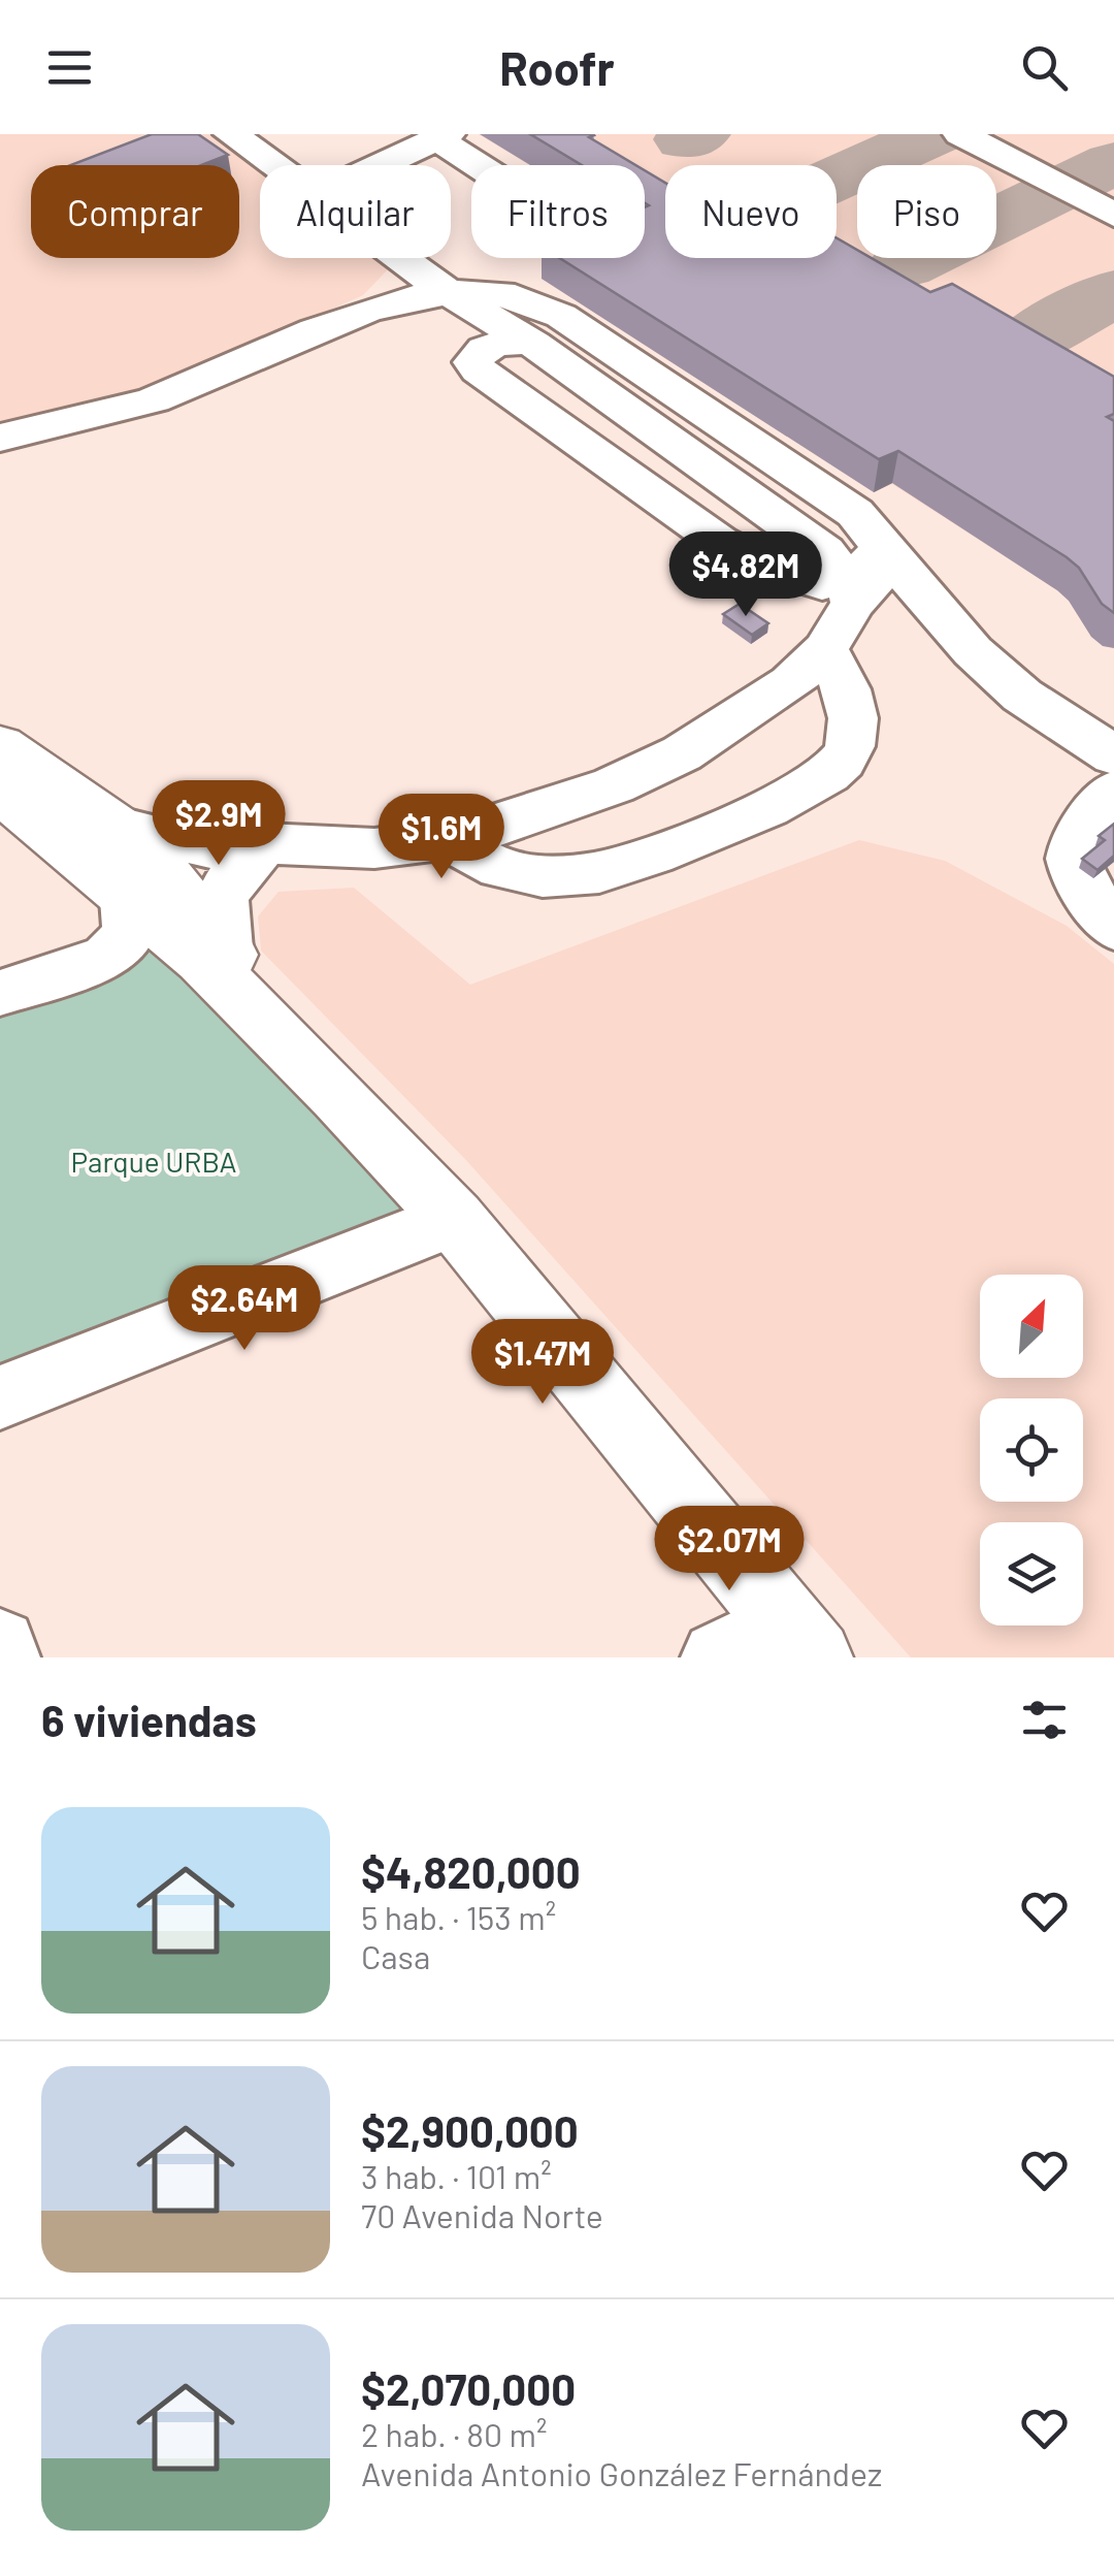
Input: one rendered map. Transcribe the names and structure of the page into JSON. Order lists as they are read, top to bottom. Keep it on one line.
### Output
{"parks":["Parque URBA"],"north":"top right","page":{"header":"Roofr","chip":["Comprar","Alquilar","Filtros","Nuevo","Piso"],"price":["$4.82M","$2.9M","$1.6M","$2.64M","$1.47M","$2.07M"],"heading":"6 viviendas","list":[{"name":"$4,820,000","note":"5 hab. · 153 m² · Casa"},{"name":"$2,900,000","note":"3 hab. · 101 m² · 70 Avenida Norte"},{"name":"$2,070,000","note":"2 hab. · 80 m² · Avenida Antonio González Fernández"}]}}
